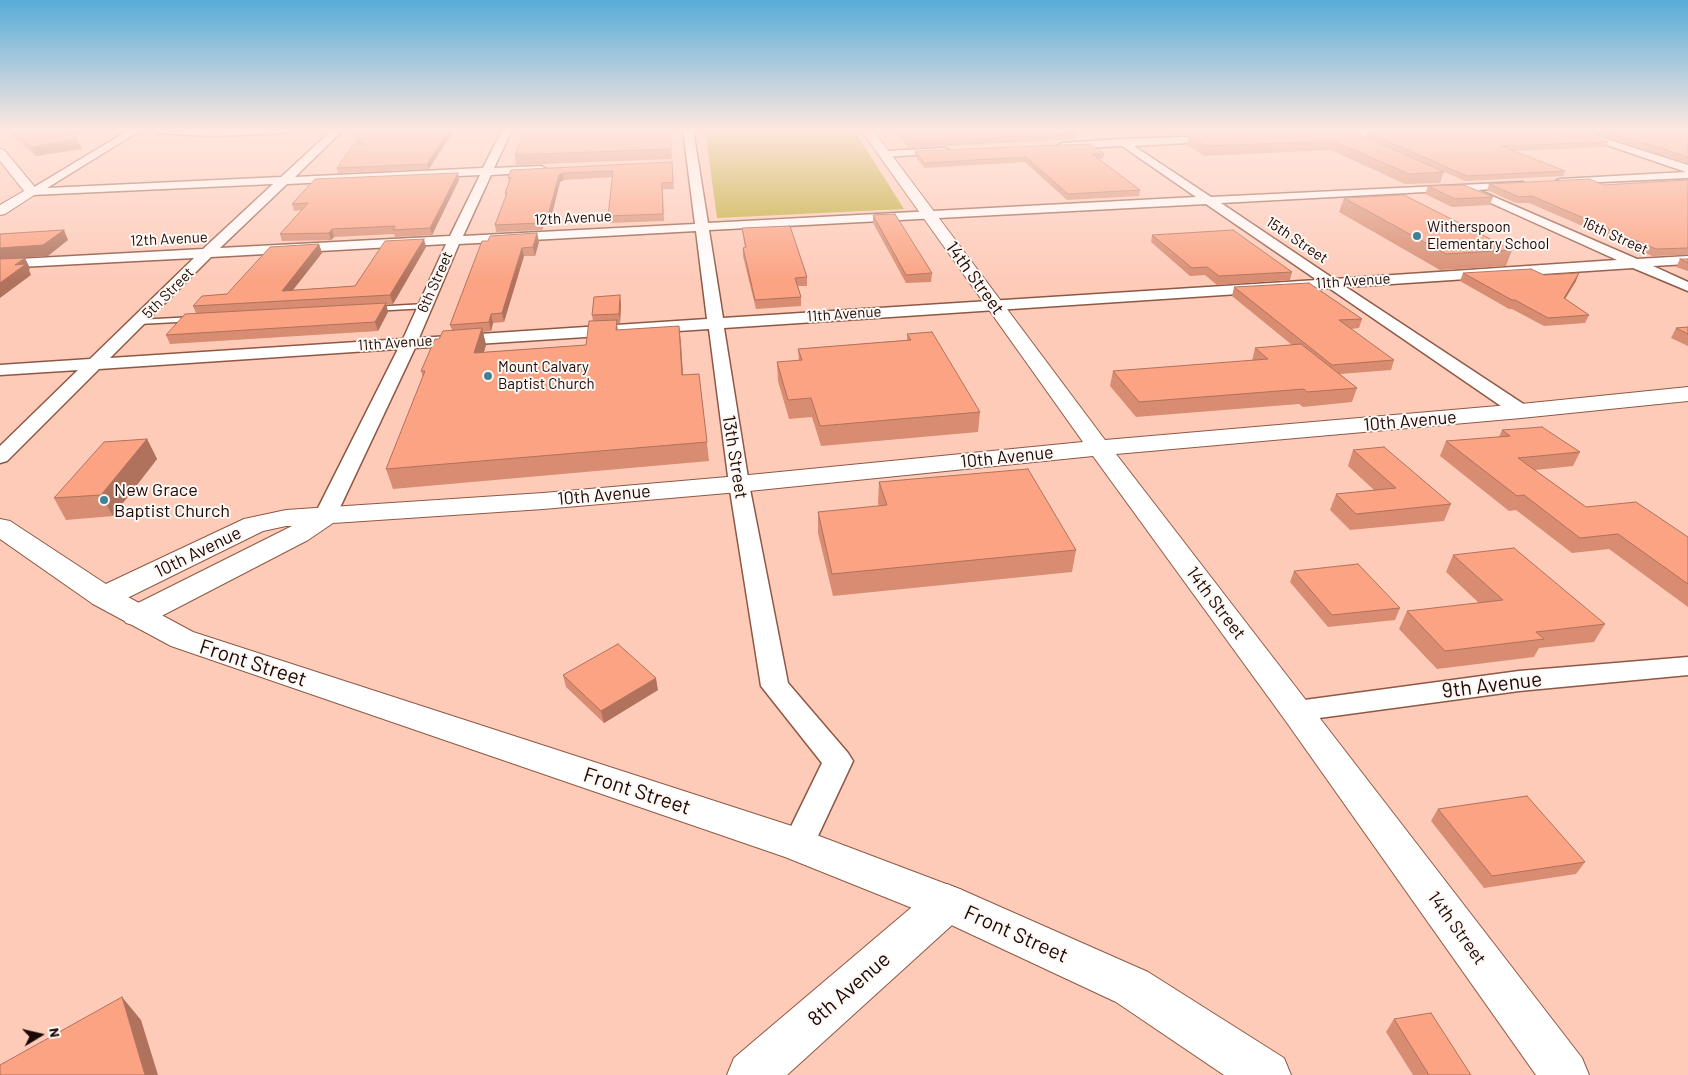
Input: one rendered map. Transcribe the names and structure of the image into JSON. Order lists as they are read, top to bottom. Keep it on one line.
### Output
{"streets":{"main road":["14th Street","10th Avenue","Front Street","8th Avenue"],"street":["12th Avenue","16th Street","15th Street","11th Avenue","6th Street","5th Street","13th Street","9th Avenue"]},"crossings":[["12th Avenue","16th Street"],["12th Avenue","15th Street"],["12th Avenue","14th Street"],["12th Avenue","6th Street"],["12th Avenue","5th Street"],["12th Avenue","13th Street"],["16th Street","11th Avenue"],["15th Street","11th Avenue"],["15th Street","10th Avenue"],["14th Street","11th Avenue"],["14th Street","10th Avenue"],["14th Street","9th Avenue"],["11th Avenue","6th Street"],["11th Avenue","5th Street"],["11th Avenue","13th Street"],["6th Street","10th Avenue"],["10th Avenue","13th Street"],["10th Avenue","Front Street"],["13th Street","Front Street"],["Front Street","8th Avenue"]],"places":["Witherspoon Elementary School","Mount Calvary Baptist Church","New Grace Baptist Church"],"north":"right"}
